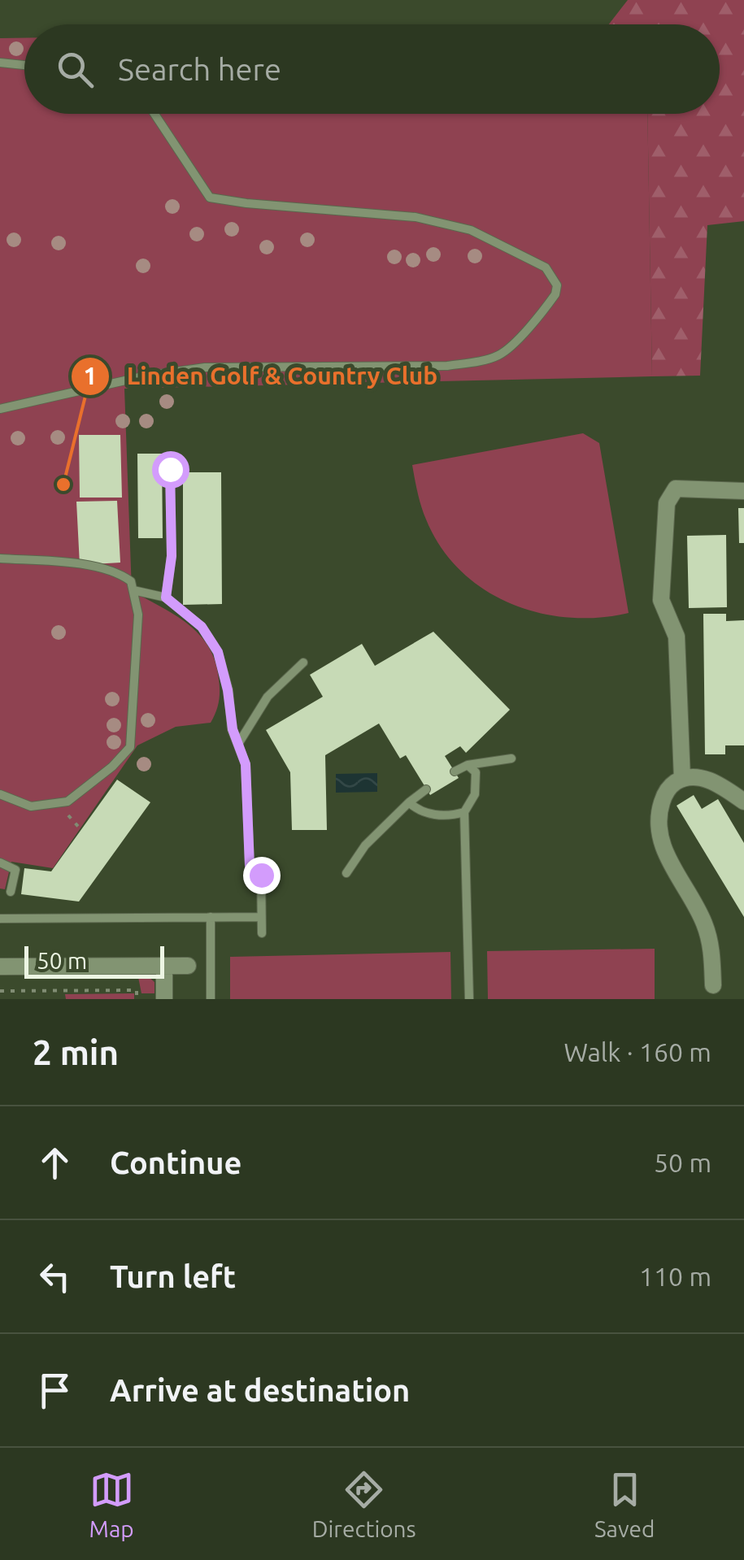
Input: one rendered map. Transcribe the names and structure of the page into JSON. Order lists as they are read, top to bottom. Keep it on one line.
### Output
{"places":["Linden Golf & Country Club"],"scale_bar":"50 m","page":{"search":"Search here","scale":"50 m","heading":["2 min","Walk · 160 m"],"list":[["Continue","50 m"],["Turn left","110 m"],"Arrive at destination"],"nav":["Map","Directions","Saved"]}}
